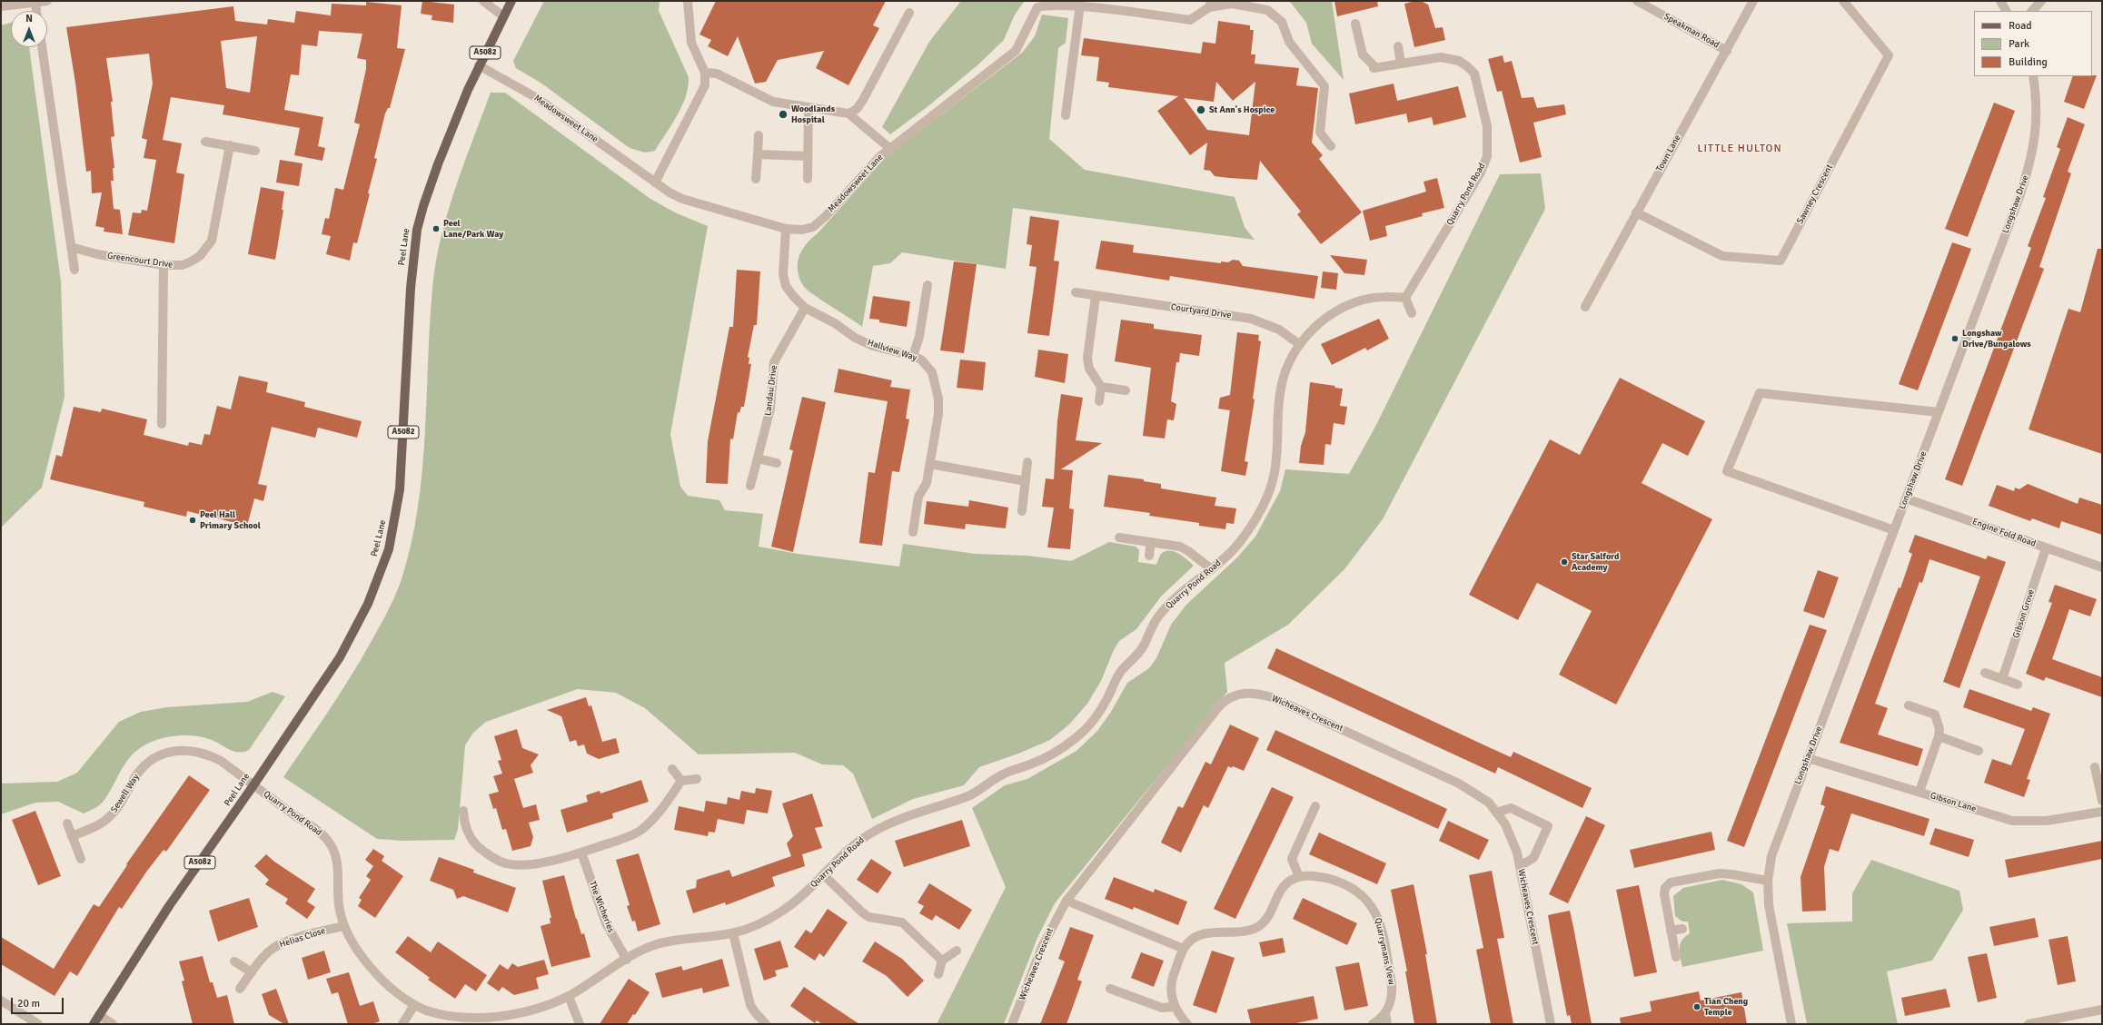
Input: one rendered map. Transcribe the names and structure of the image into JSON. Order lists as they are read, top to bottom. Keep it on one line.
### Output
{"streets":{"main road":["A5082","Peel Lane"],"street":["Speakman Road","Meadowsweet Lane","Town Lane","Quarry Pond Road","Sawney Crescent","Longshaw Drive","Greencourt Drive","Courtyard Drive","Hallview Way","Landau Drive","Engine Fold Road","Gibson Grove","Wicheaves Crescent","Sewell Way","Gibson Lane","The Wicheries","Helias Close","Quarrymans View"]},"crossings":[["Speakman Road","Town Lane"],["A5082","Peel Lane"],["Meadowsweet Lane","Peel Lane"],["Meadowsweet Lane","Hallview Way"],["Town Lane","Sawney Crescent"],["Quarry Pond Road","Peel Lane"],["Quarry Pond Road","Courtyard Drive"],["Quarry Pond Road","Sewell Way"],["Quarry Pond Road","The Wicheries"],["Quarry Pond Road","Helias Close"],["Longshaw Drive","Engine Fold Road"],["Longshaw Drive","Gibson Lane"],["Peel Lane","Sewell Way"],["Hallview Way","Landau Drive"],["Engine Fold Road","Gibson Grove"]],"districts":["LITTLE HULTON"],"places":["St Ann's Hospice","Woodlands Hospital","Peel Lane/Park Way","Longshaw Drive/Bungalows","Peel Hall Primary School","Star Salford Academy","Tian Cheng Temple"],"legend":["Road","Park","Building"],"scale_bar":"20 m","north":"top"}
